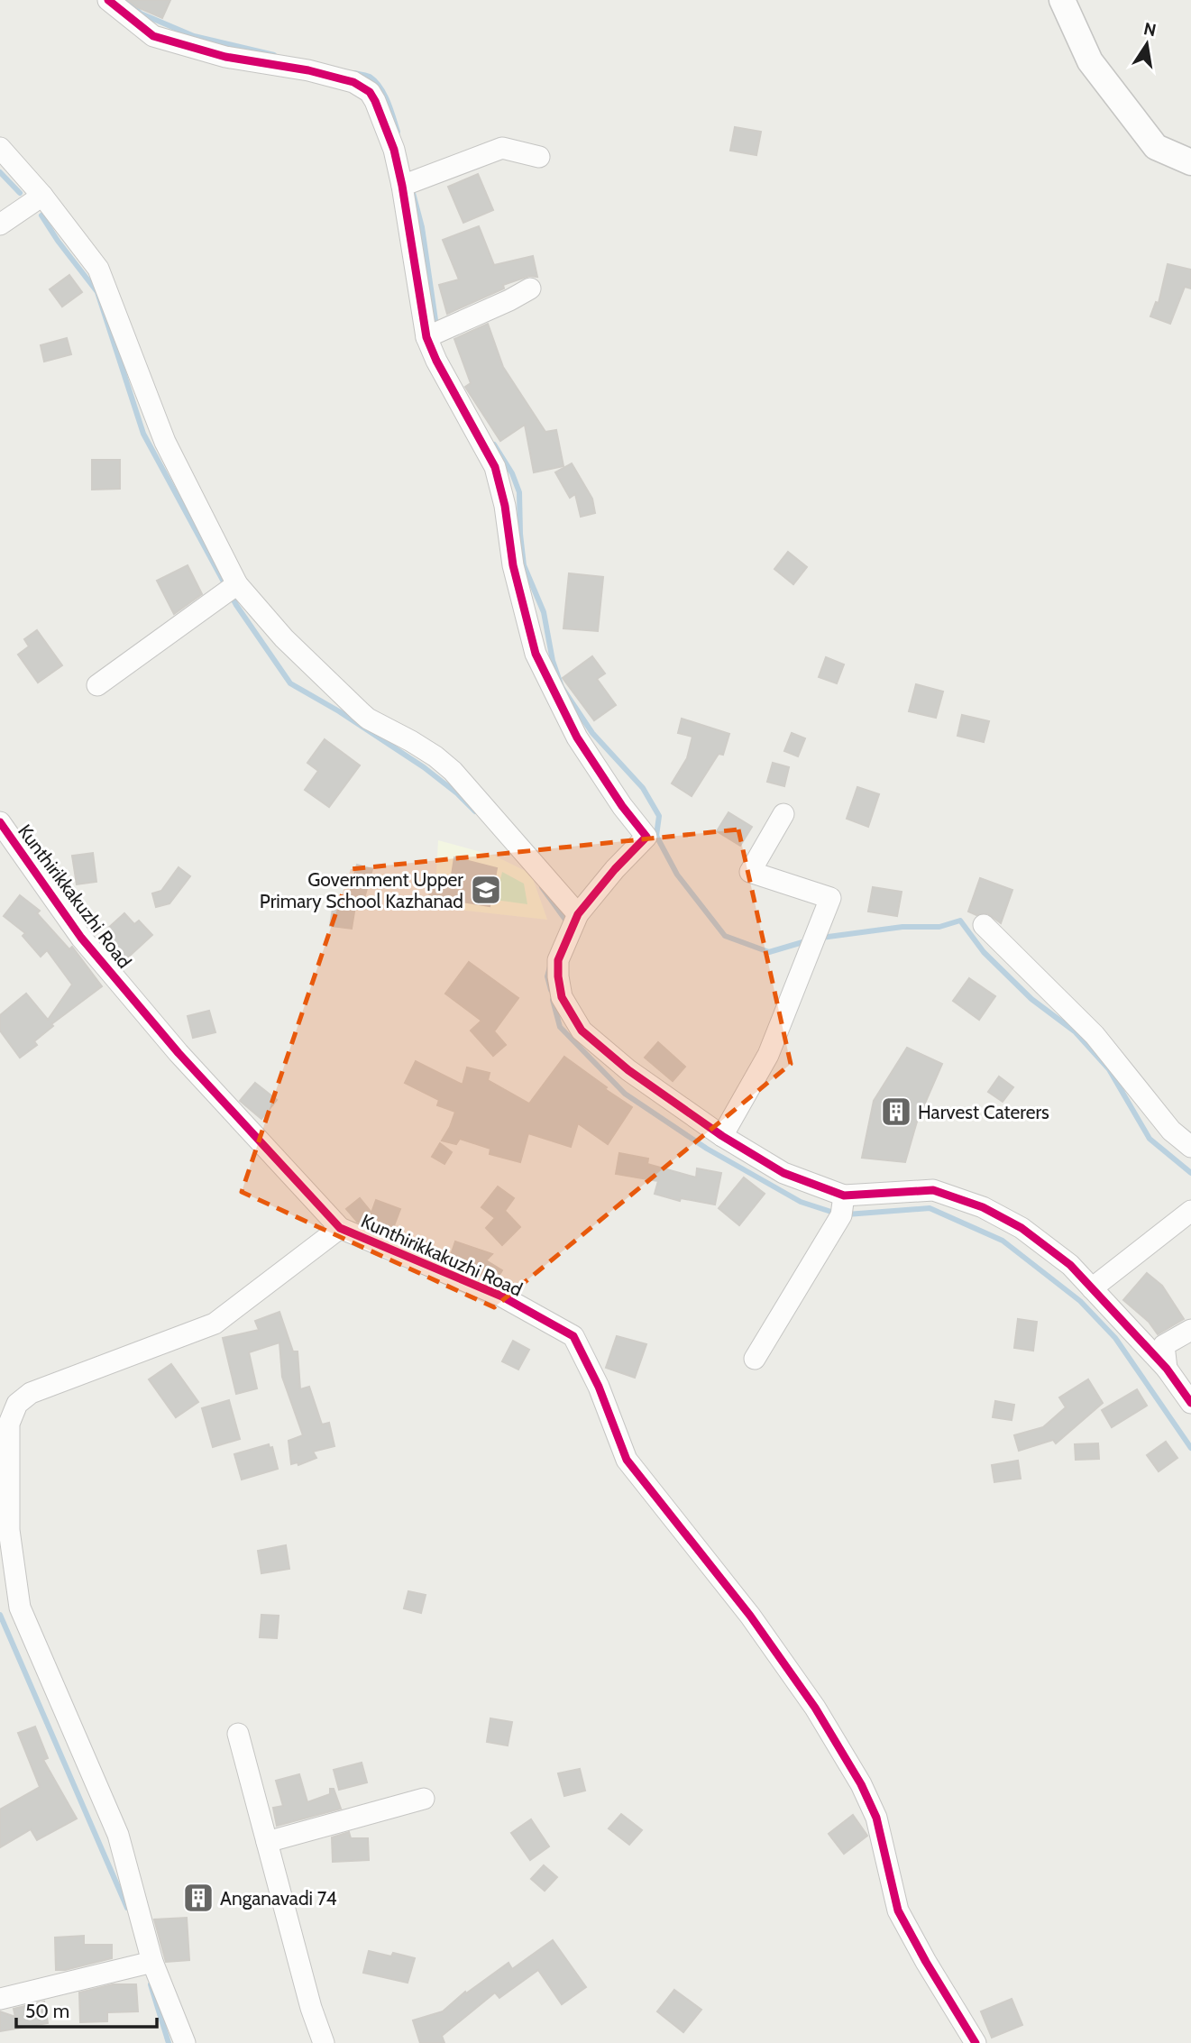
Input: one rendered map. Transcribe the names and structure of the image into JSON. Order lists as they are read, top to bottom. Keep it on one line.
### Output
{"streets":{"street":["Kunthirikkakuzhi Road"]},"places":{"school or university":["Government Upper Primary School Kazhanad"],"building":["Harvest Caterers","Anganavadi 74"]},"scale_bar":"50 m","north":"top"}
